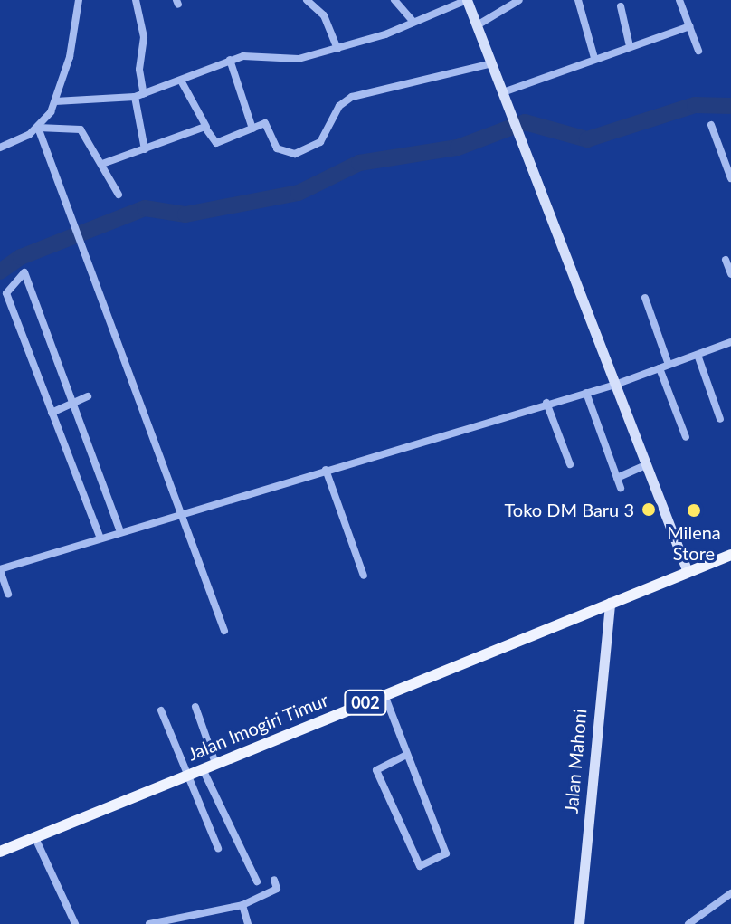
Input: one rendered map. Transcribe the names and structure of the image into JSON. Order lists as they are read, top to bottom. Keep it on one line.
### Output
{"streets":{"main road":["002","Jalan Imogiri Timur"],"street":["Jalan Mahoni"]},"crossings":[["Jalan Imogiri Timur","Jalan Mahoni"]],"places":["Toko DM Baru 3","Milena Store"]}
